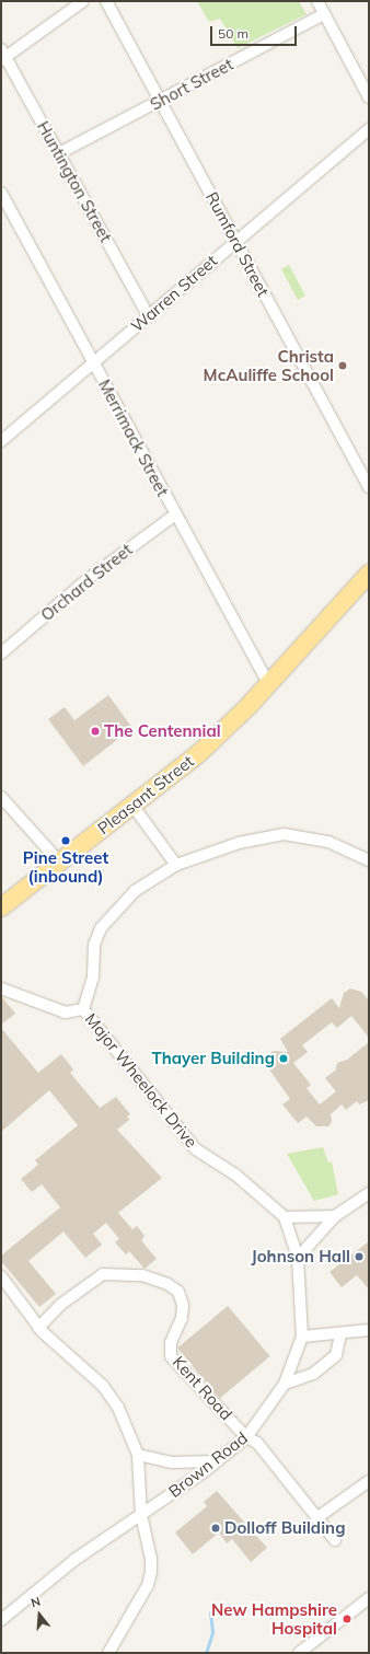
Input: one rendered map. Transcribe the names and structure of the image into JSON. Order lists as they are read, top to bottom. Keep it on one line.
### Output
{"streets":{"main road":["Pleasant Street"],"street":["Short Street","Huntington Street","Rumford Street","Warren Street","Merrimack Street","Orchard Street","Major Wheelock Drive","Kent Road","Brown Road"]},"crossings":[["Short Street","Huntington Street"],["Short Street","Rumford Street"],["Huntington Street","Warren Street"],["Rumford Street","Warren Street"],["Warren Street","Merrimack Street"],["Merrimack Street","Orchard Street"],["Merrimack Street","Pleasant Street"],["Major Wheelock Drive","Brown Road"],["Kent Road","Brown Road"]],"places":["Christa McAuliffe School","The Centennial","Pine Street (inbound)","Thayer Building","Johnson Hall","Dolloff Building","New Hampshire Hospital"],"scale_bar":"50 m","north":"top"}
